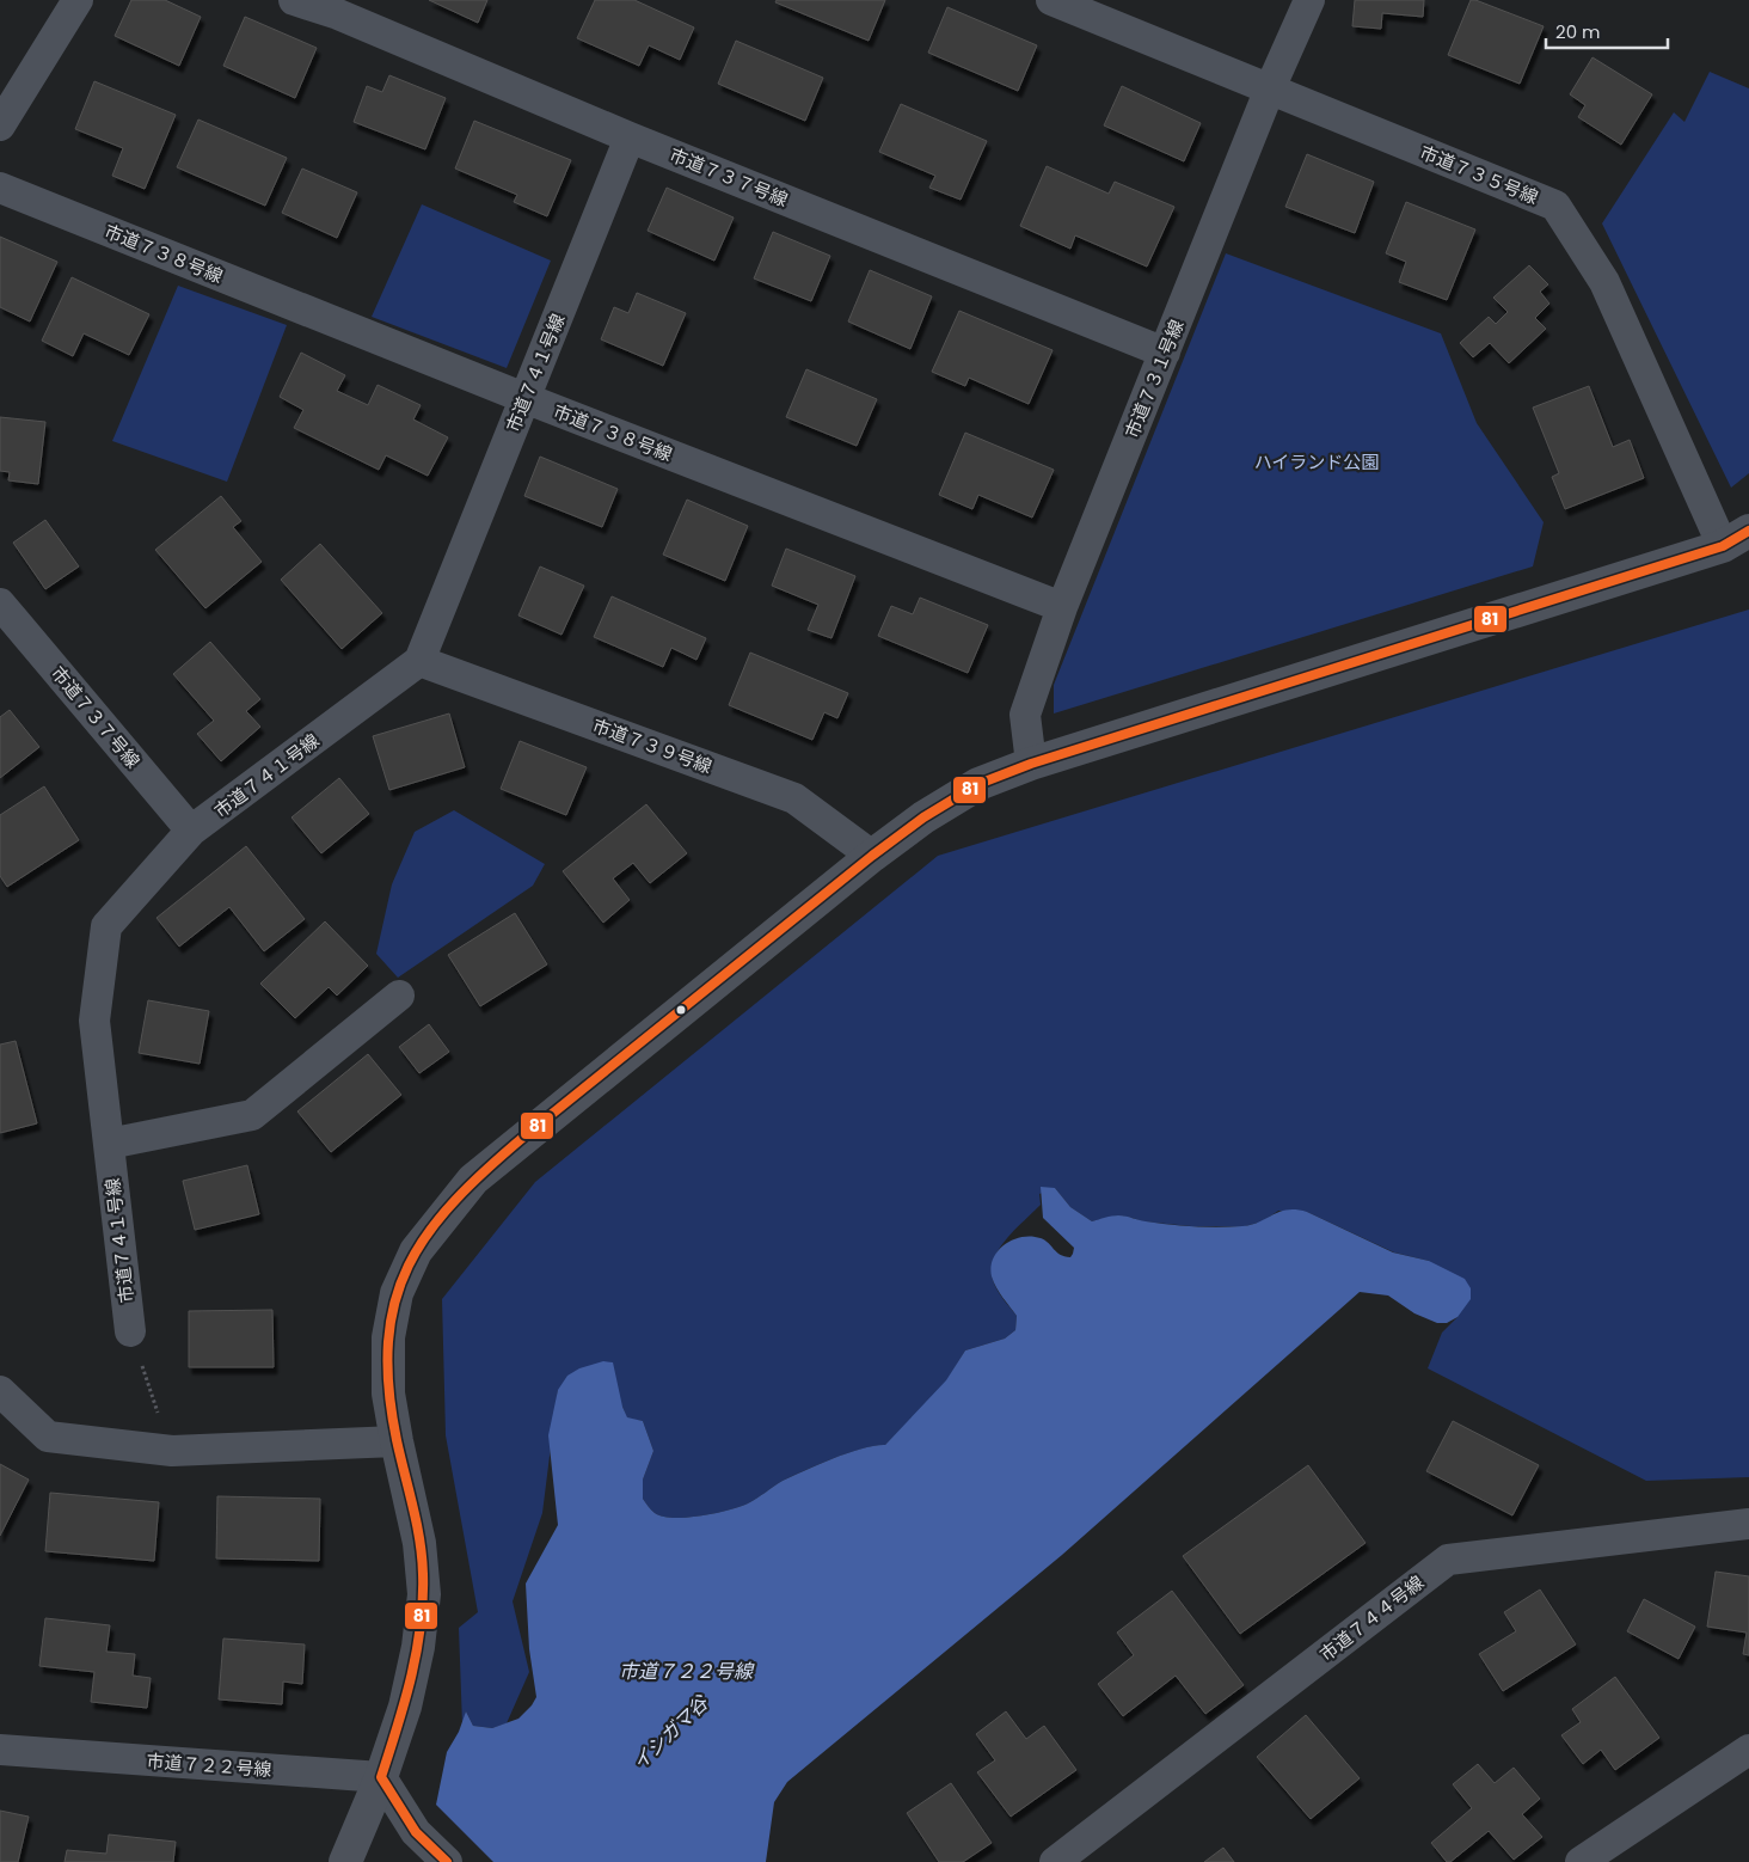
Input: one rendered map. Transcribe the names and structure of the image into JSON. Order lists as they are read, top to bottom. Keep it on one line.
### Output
{"streets":{"street":["市道７３５号線","市道７３７号線","市道７３８号線","市道７４１号線","市道７３１号線","市道７３９号線","市道７４４号線","市道７２２号線"]},"crossings":[["市道７３５号線","市道７３１号線"],["市道７３７号線","市道７４１号線"],["市道７３７号線","市道７３１号線"],["市道７３８号線","市道７４１号線"],["市道７３８号線","市道７３１号線"],["市道７４１号線","市道７３９号線"]],"water":["市道７２２号線","イシガマ谷"],"parks":["ハイランド公園"],"lines":["transit line 81"],"scale_bar":"20 m"}
